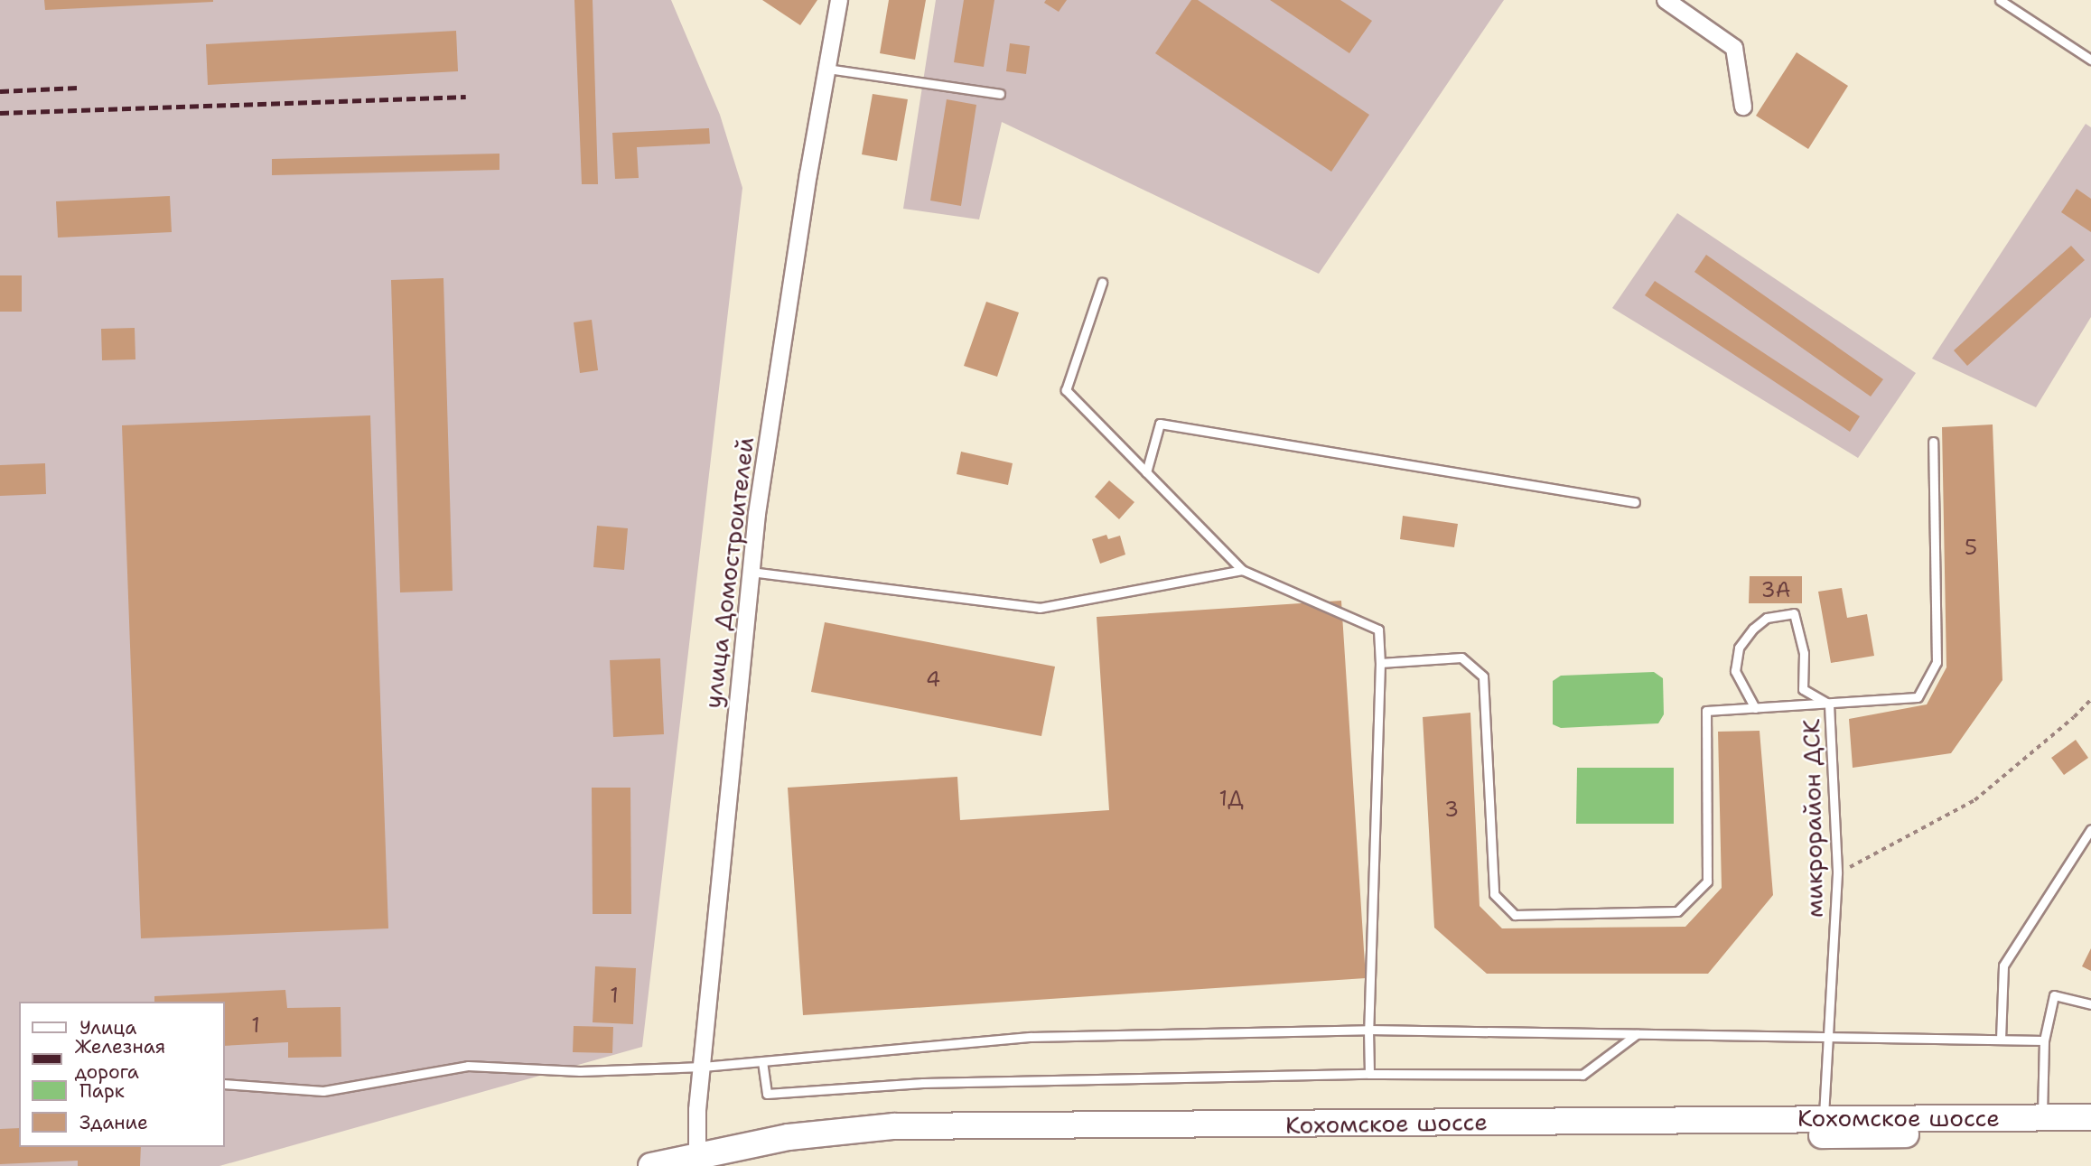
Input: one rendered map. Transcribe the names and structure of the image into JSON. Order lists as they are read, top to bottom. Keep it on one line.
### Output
{"streets":{"main road":["Кохомское шоссе"],"street":["улица Домостроителей"],"lane":["микрорайон ДСК"]},"crossings":[["улица Домостроителей","Кохомское шоссе"],["микрорайон ДСК","Кохомское шоссе"]],"house_numbers":["5","3А","4","1Д","3","1","1"],"legend":["Улица","Железная дорога","Парк","Здание"]}
